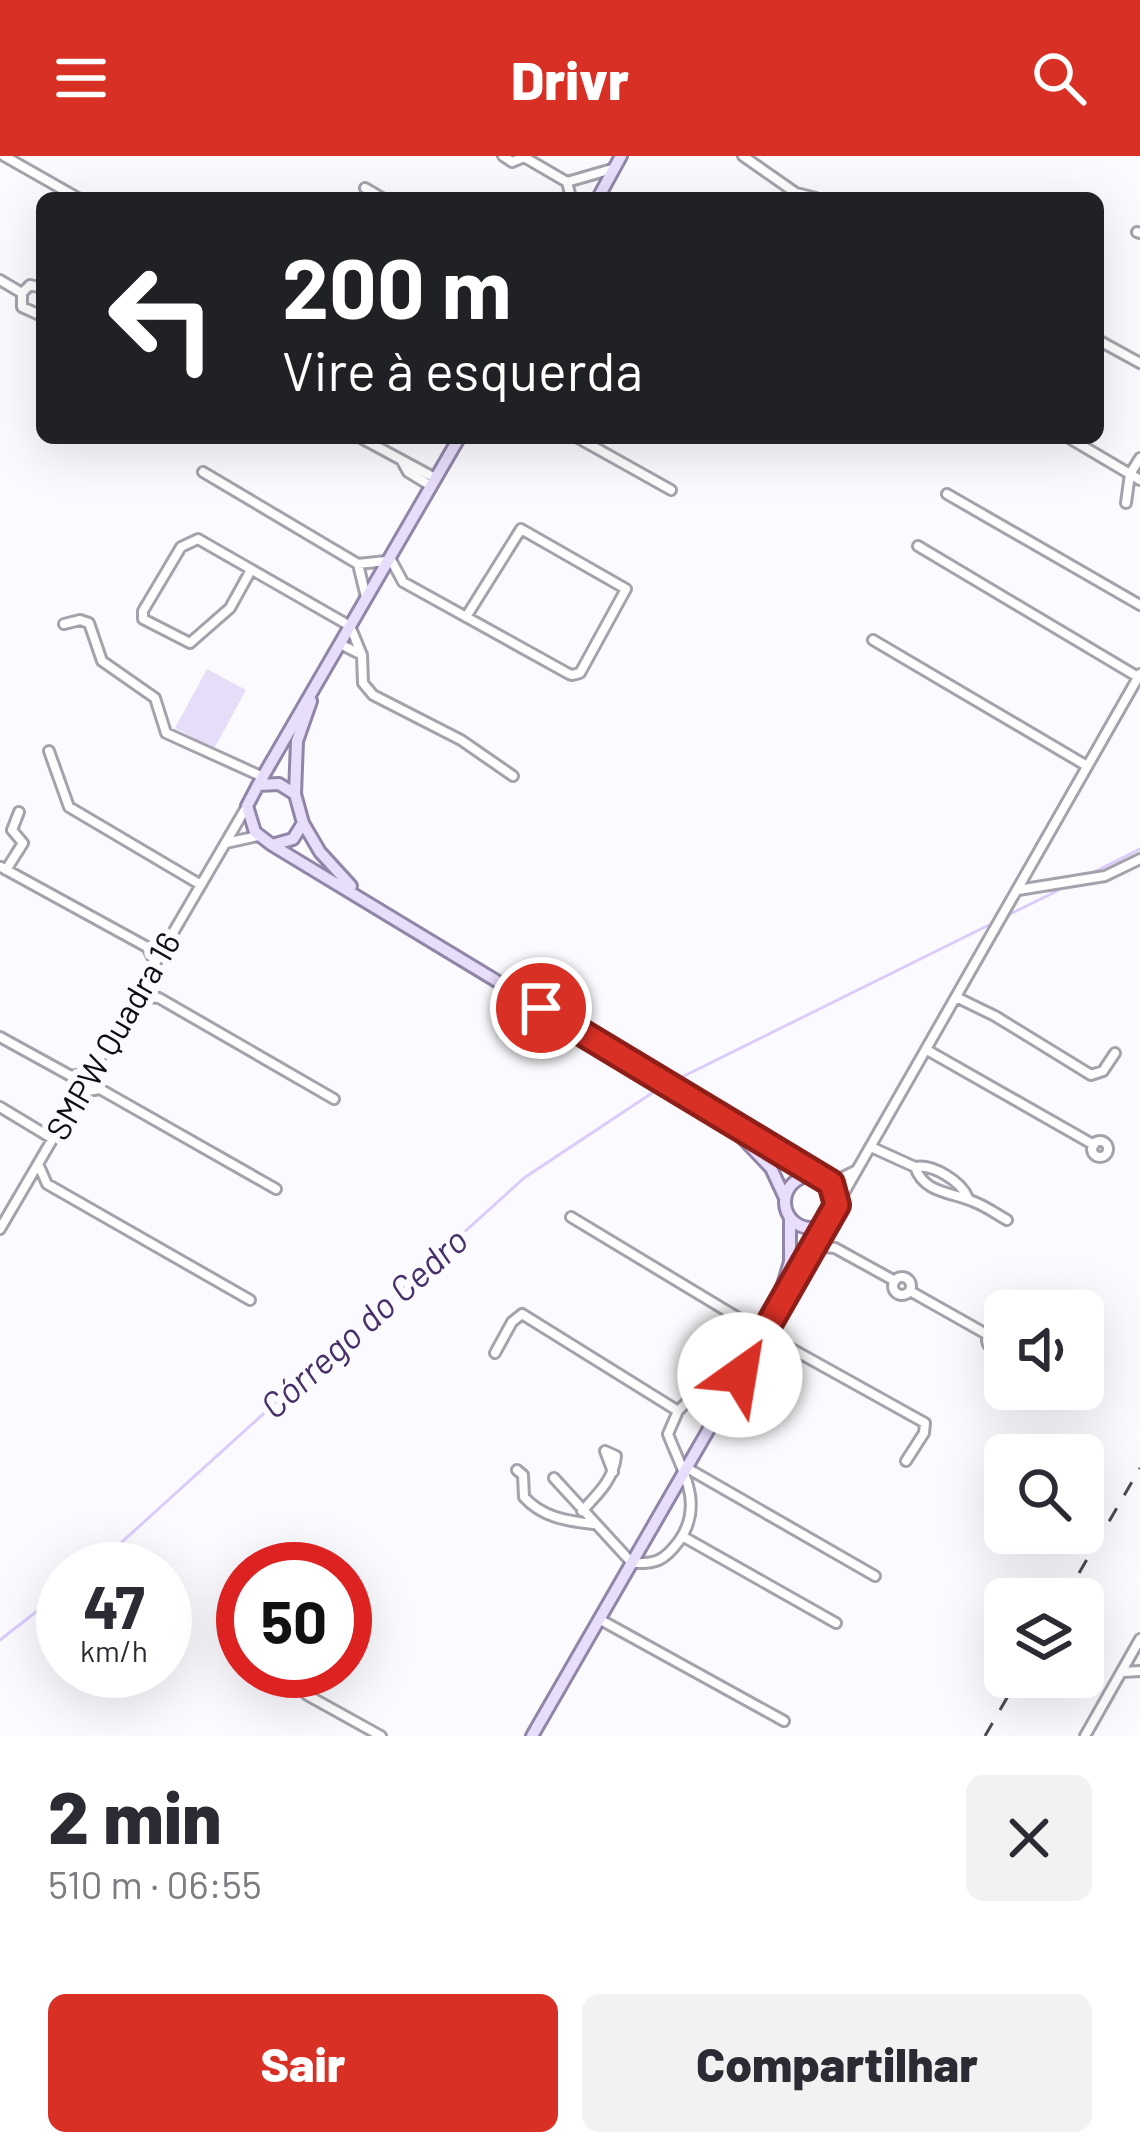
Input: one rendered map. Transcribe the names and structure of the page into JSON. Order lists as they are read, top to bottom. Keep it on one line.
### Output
{"streets":{"street":["SMPW Quadra 16"]},"water":["Córrego do Cedro"],"page":{"header":"Drivr","turn":["200 m","Vire à esquerda"],"speed":"47 km/h","limit":"50","heading":["2 min","510 m · 06:55"],"buttons":["Sair","Compartilhar"]}}
